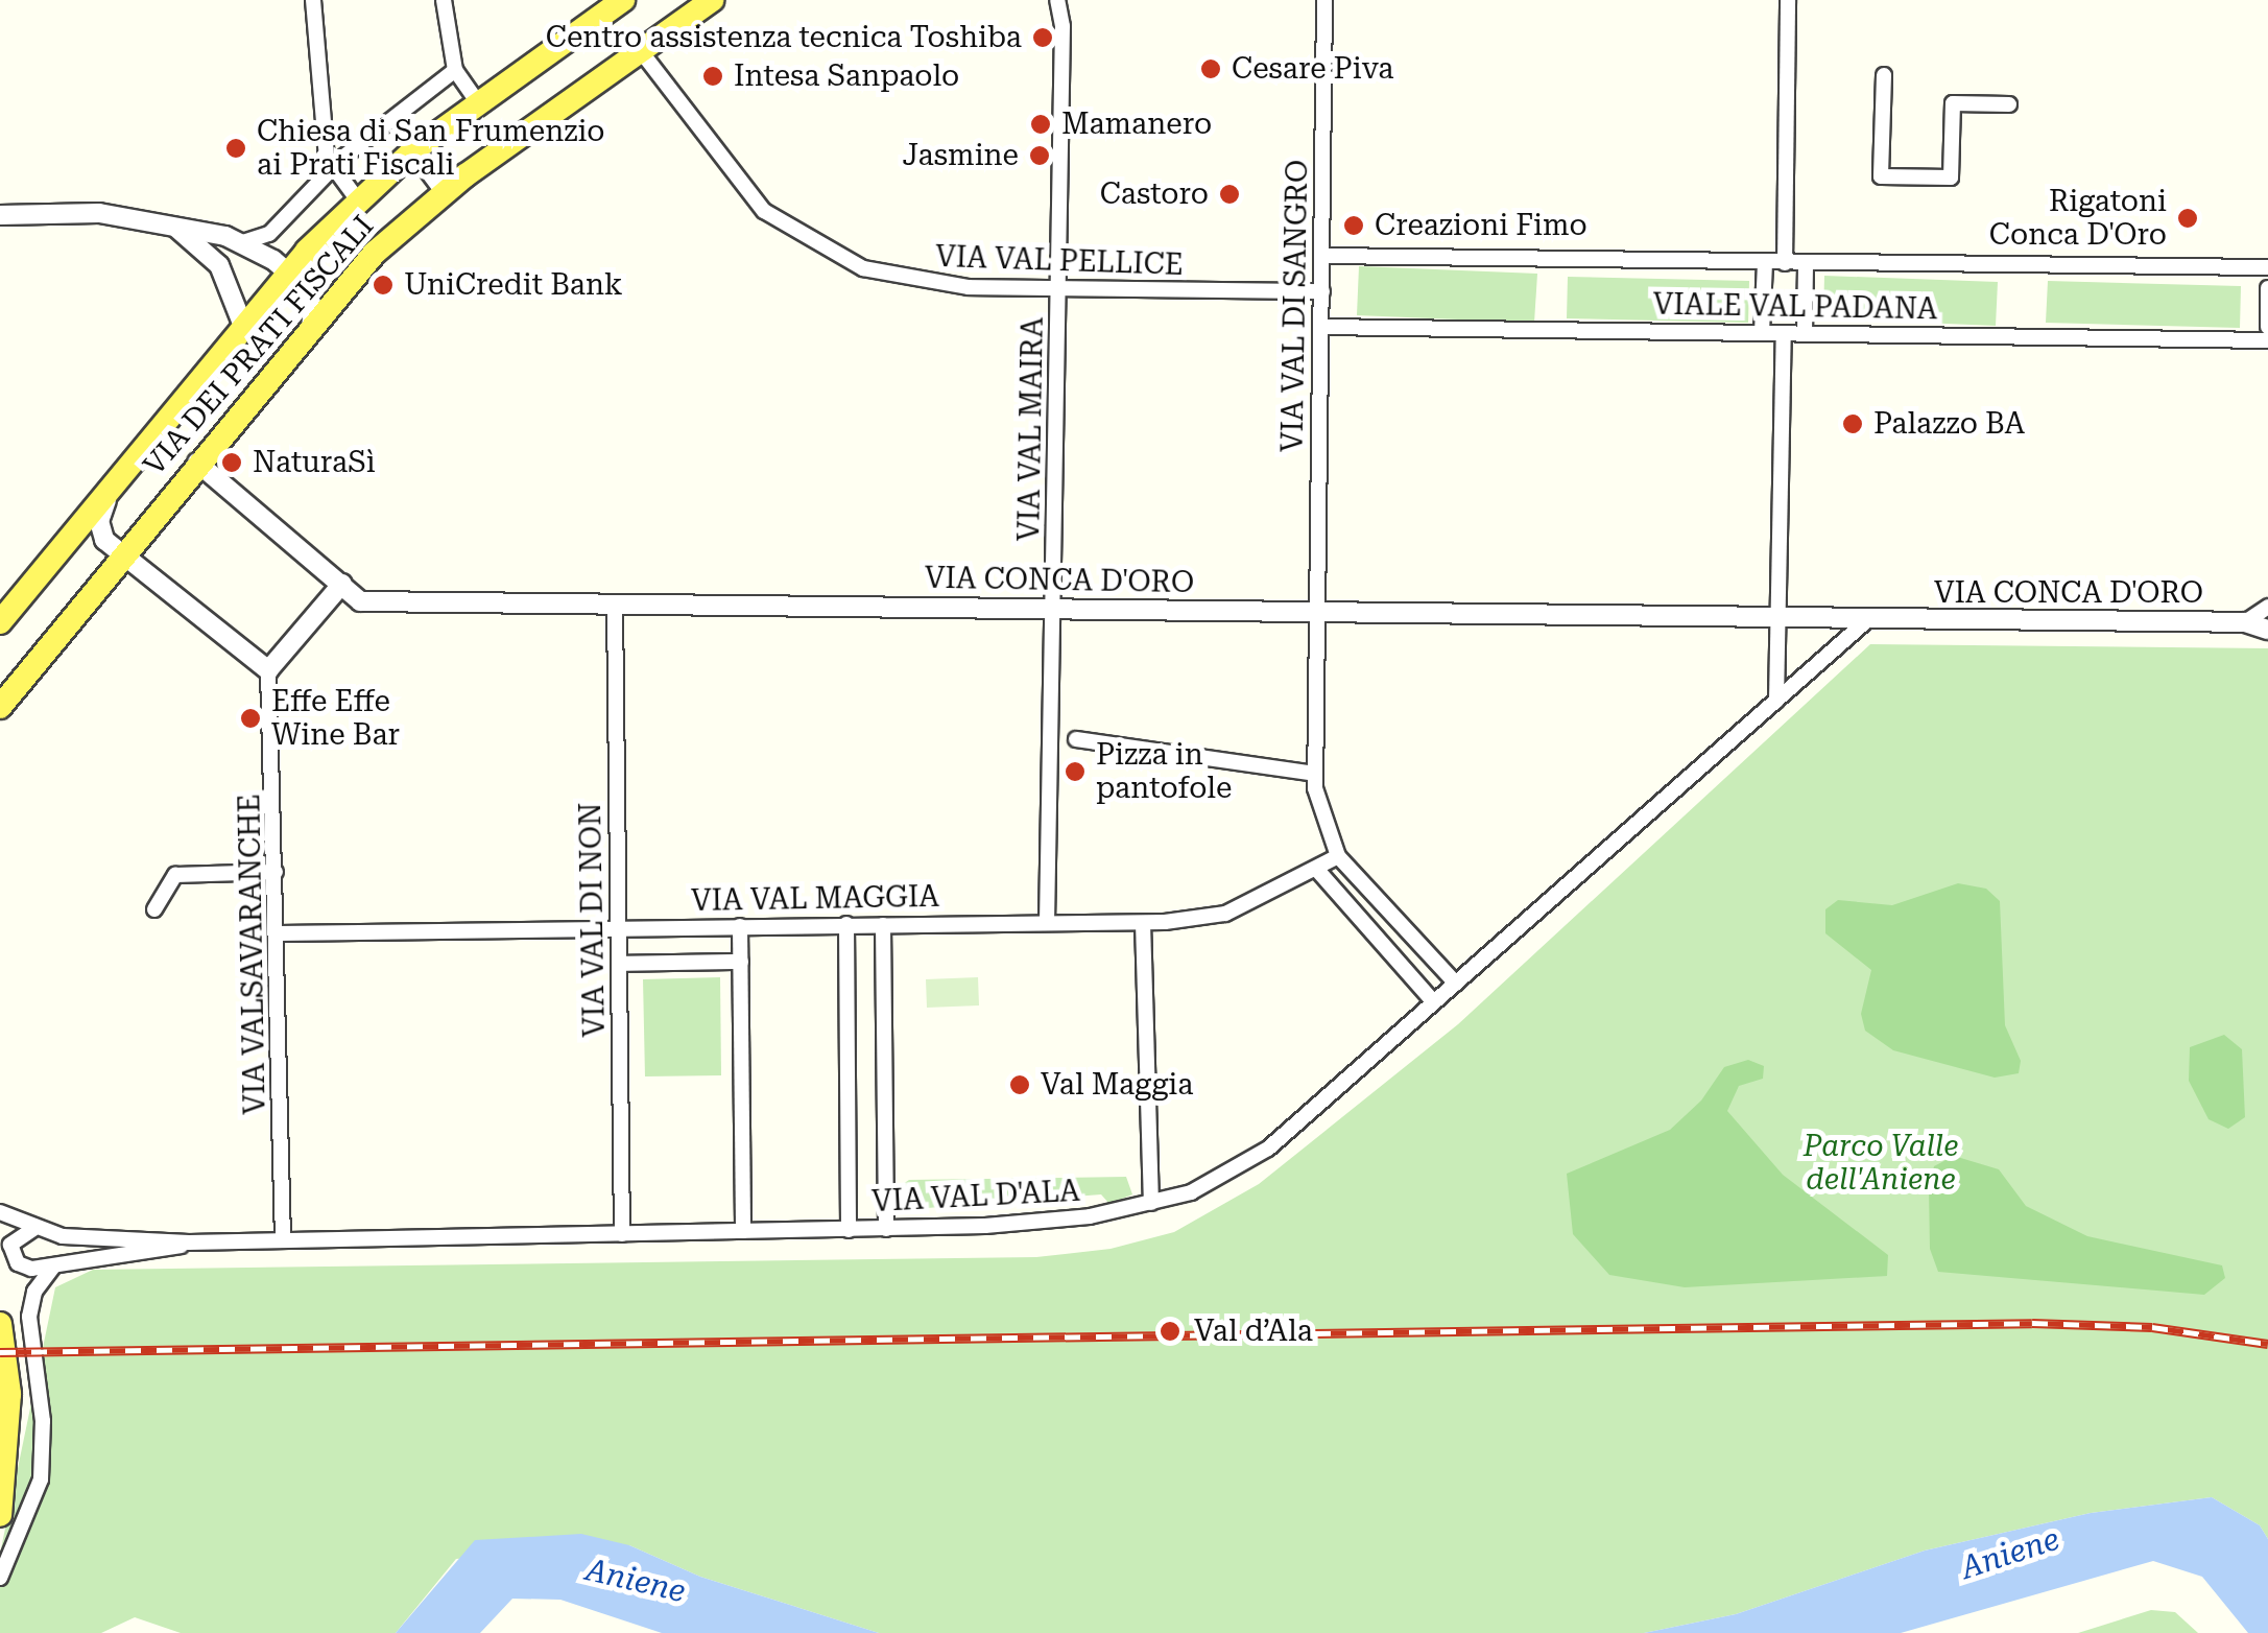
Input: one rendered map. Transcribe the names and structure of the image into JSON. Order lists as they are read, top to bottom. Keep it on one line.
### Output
{"streets":{"main road":["VIA DEI PRATI FISCALI"],"street":["VIA VAL PELLICE","VIA VAL DI SANGRO","VIALE VAL PADANA","VIA VAL MAIRA","VIA CONCA D'ORO","VIA VAL MAGGIA","VIA VAL DI NON","VIA VALSAVARANCHE","VIA VAL D'ALA"]},"crossings":[["VIA VAL PELLICE","VIA VAL DI SANGRO"],["VIA VAL PELLICE","VIA DEI PRATI FISCALI"],["VIA VAL PELLICE","VIA VAL MAIRA"],["VIA VAL DI SANGRO","VIALE VAL PADANA"],["VIA VAL DI SANGRO","VIA CONCA D'ORO"],["VIA VAL DI SANGRO","VIA VAL MAGGIA"],["VIA DEI PRATI FISCALI","VIA CONCA D'ORO"],["VIA VAL MAIRA","VIA CONCA D'ORO"],["VIA VAL MAIRA","VIA VAL MAGGIA"],["VIA CONCA D'ORO","VIA VAL DI NON"],["VIA CONCA D'ORO","VIA VAL D'ALA"],["VIA VAL MAGGIA","VIA VAL DI NON"],["VIA VAL MAGGIA","VIA VALSAVARANCHE"],["VIA VAL DI NON","VIA VAL D'ALA"],["VIA VALSAVARANCHE","VIA VAL D'ALA"]],"water":["Aniene"],"parks":["Parco Valle dell'Aniene"],"places":["Centro assistenza tecnica Toshiba","Cesare Piva","Intesa Sanpaolo","Mamanero","Chiesa di San Frumenzio ai Prati Fiscali","Jasmine","Castoro","Rigatoni Conca D'Oro","Creazioni Fimo","UniCredit Bank","Palazzo BA","NaturaSì","Effe Effe Wine Bar","Pizza in pantofole","Val Maggia","Val d’Ala"]}
